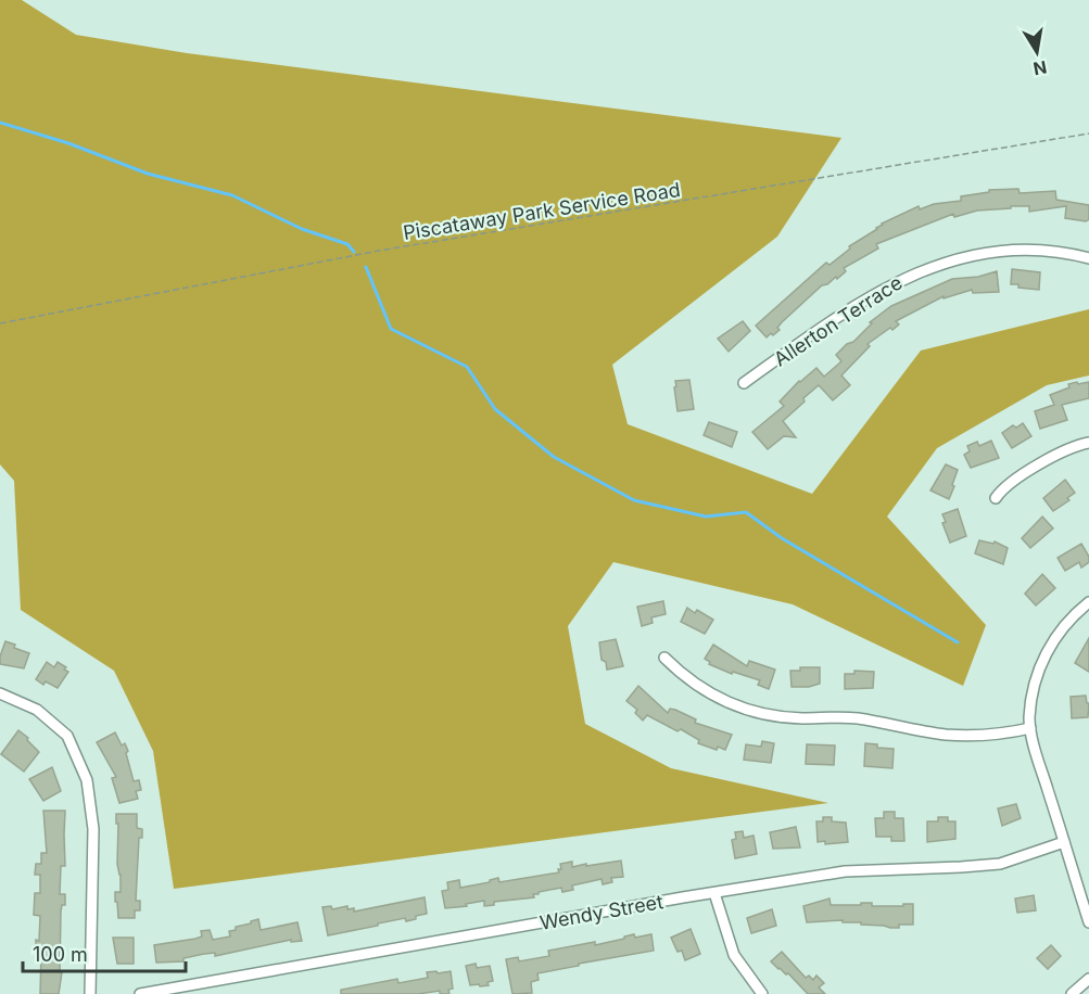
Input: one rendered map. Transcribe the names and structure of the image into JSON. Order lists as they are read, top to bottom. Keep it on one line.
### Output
{"streets":{"street":["Allerton Terrace","Wendy Street"],"path":["Piscataway Park Service Road"]},"scale_bar":"100 m","north":"bottom"}
